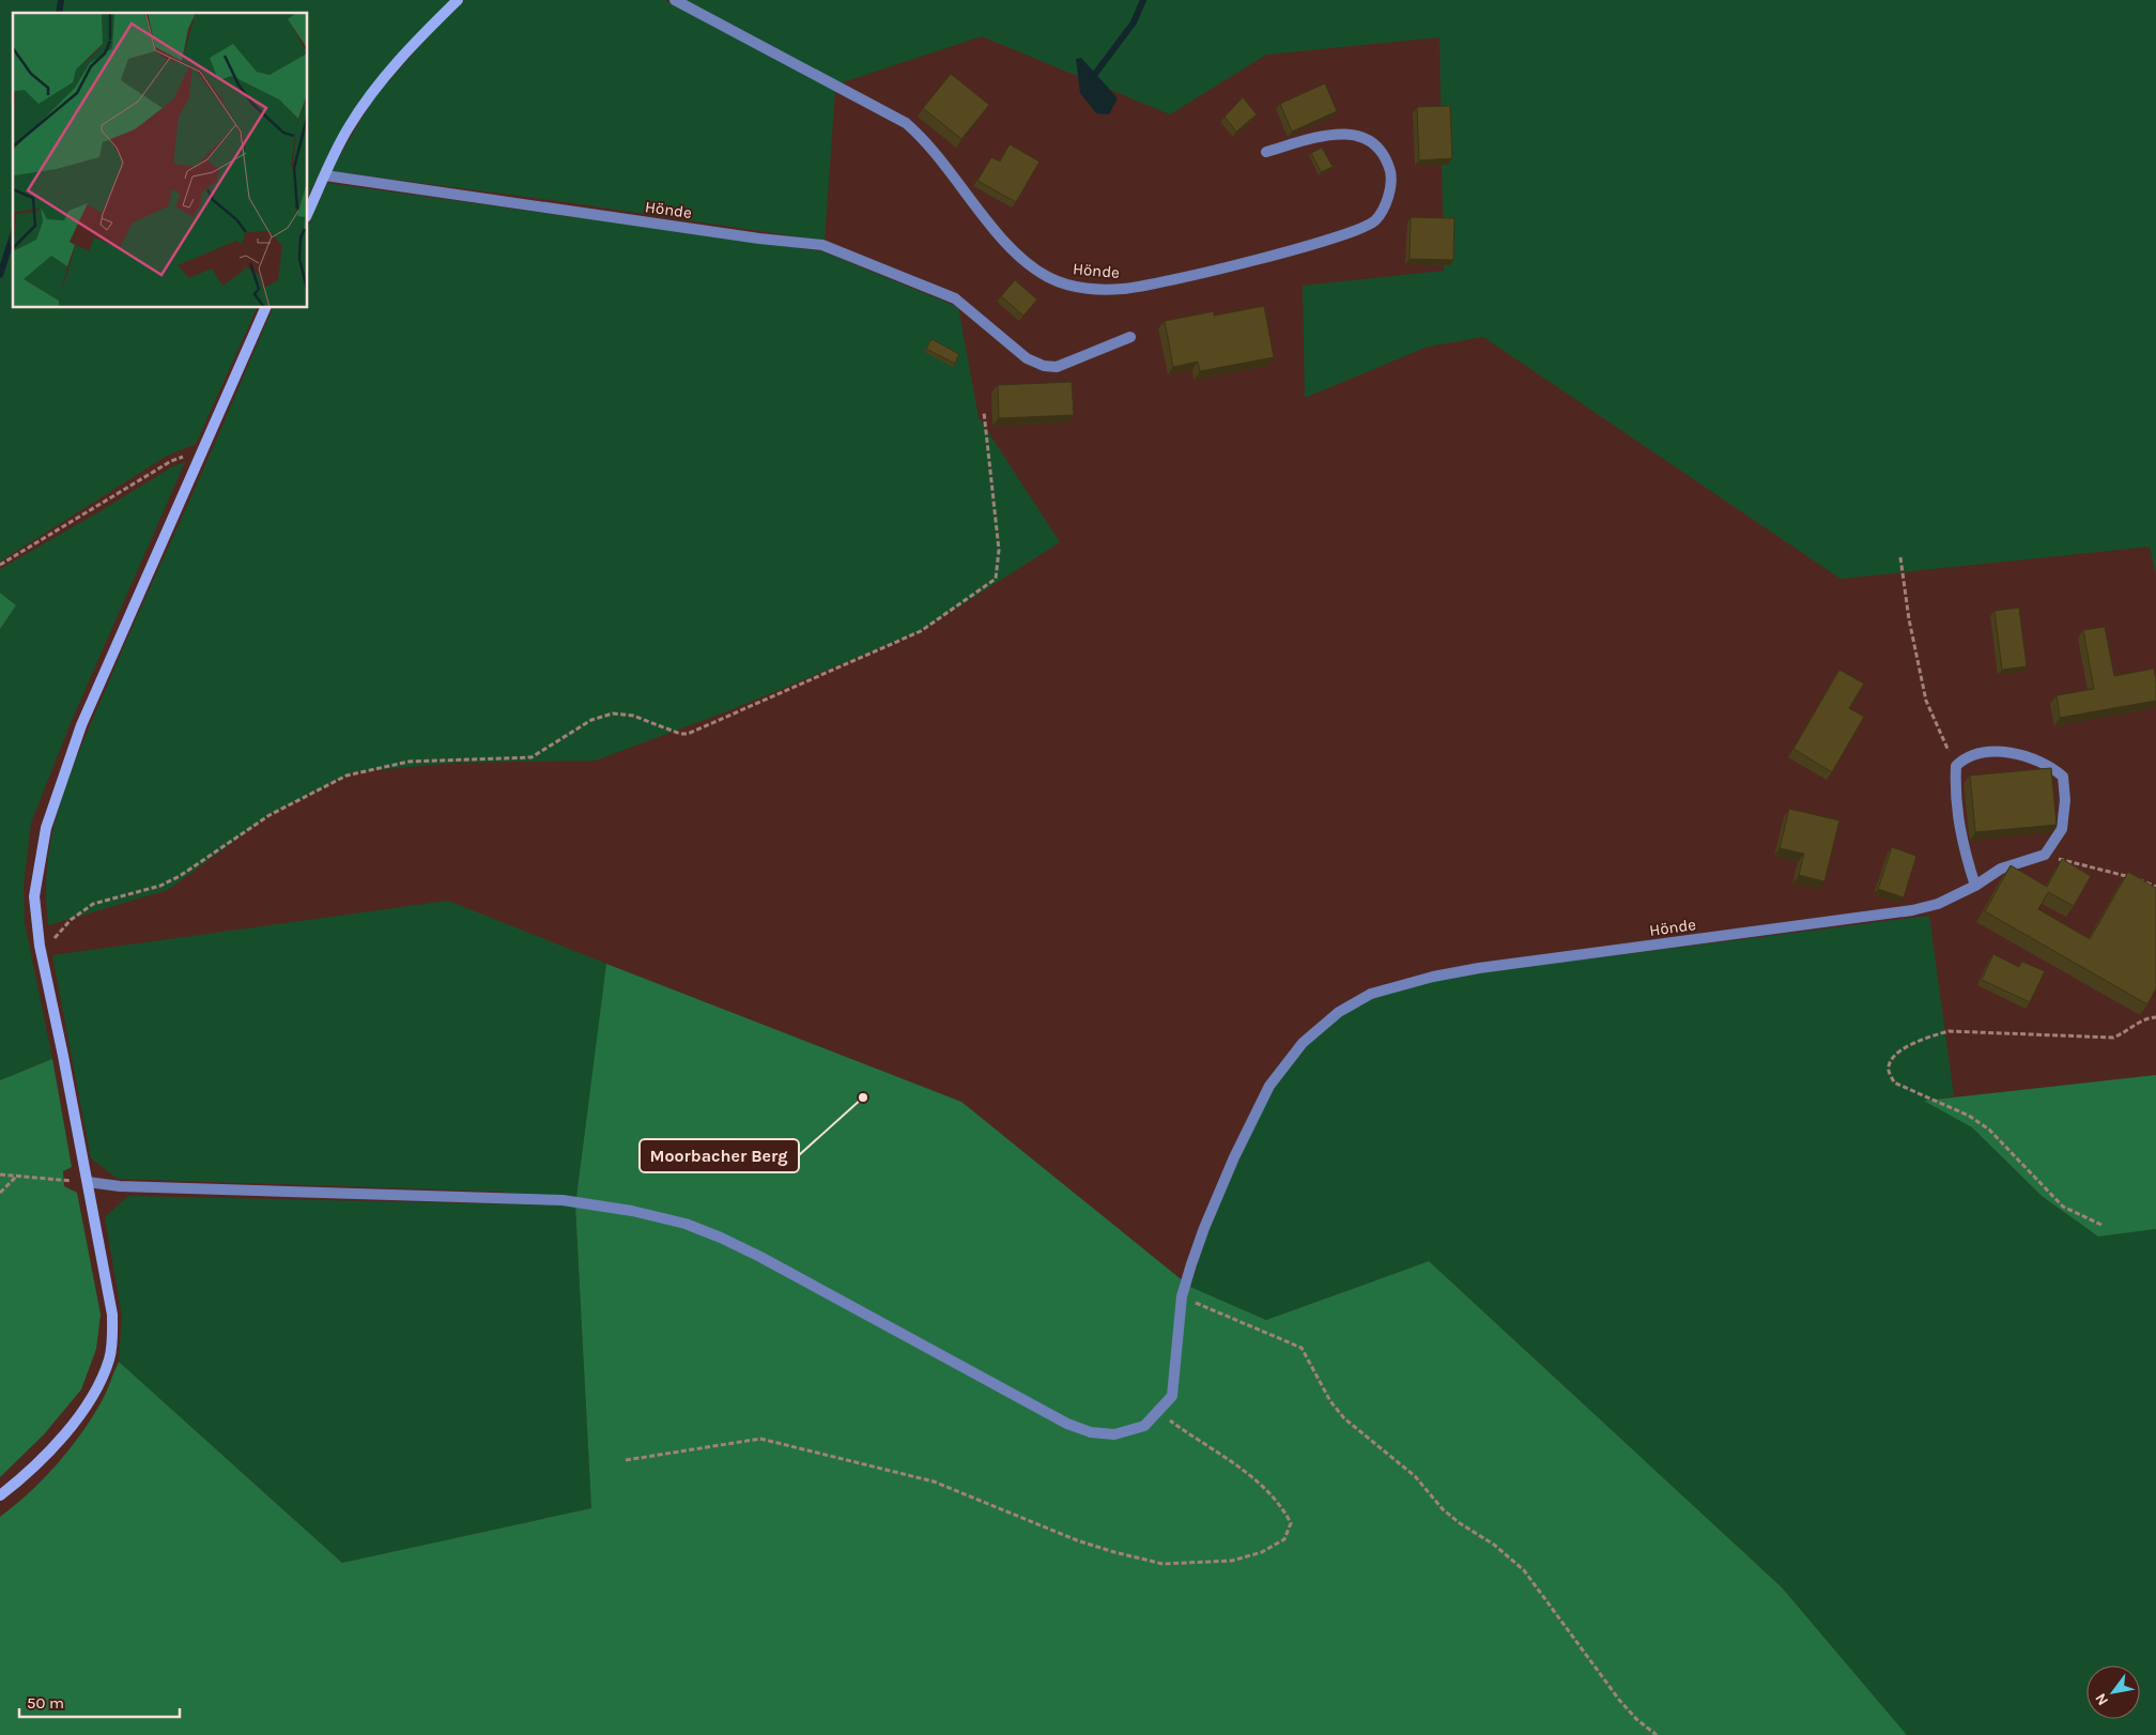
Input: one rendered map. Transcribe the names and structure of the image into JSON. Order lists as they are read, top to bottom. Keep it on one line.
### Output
{"streets":{"street":["Hönde"]},"places":["Moorbacher Berg"],"scale_bar":"50 m","north":"bottom left"}
